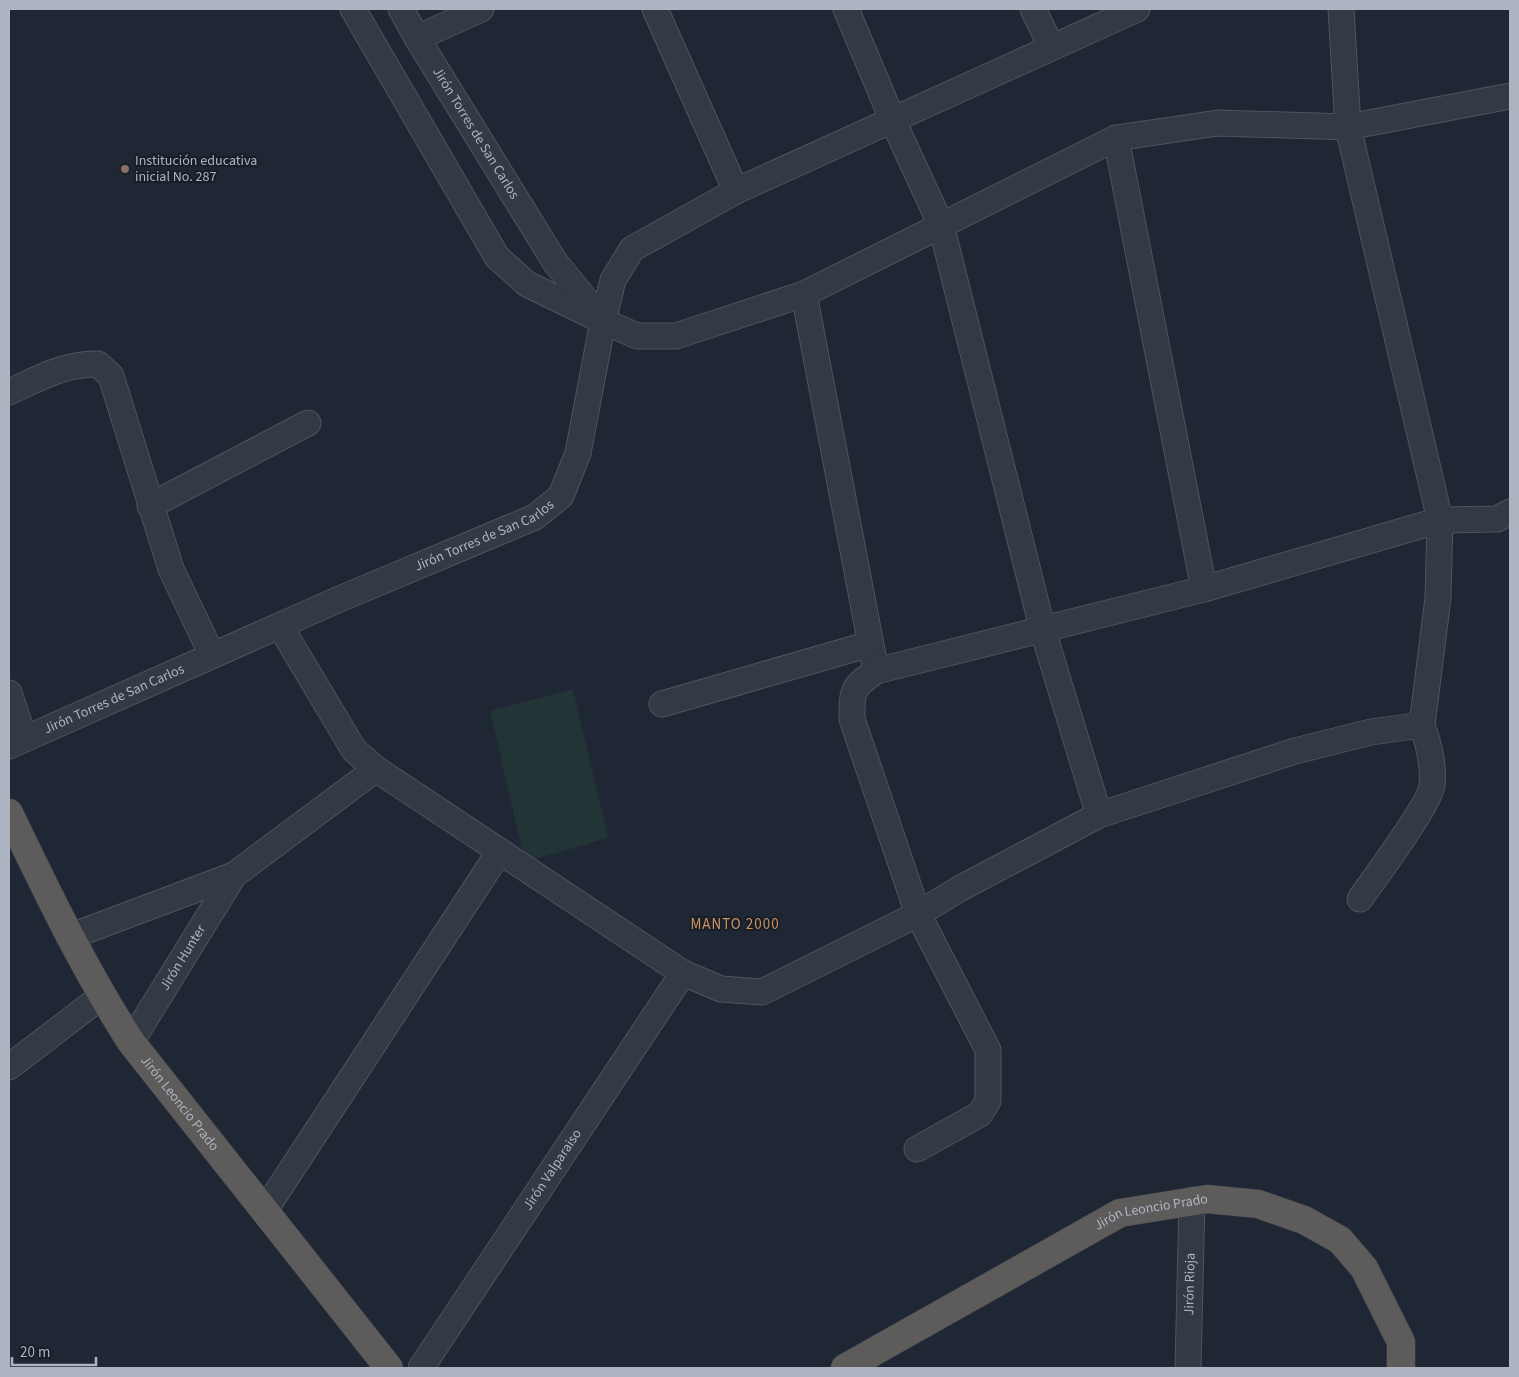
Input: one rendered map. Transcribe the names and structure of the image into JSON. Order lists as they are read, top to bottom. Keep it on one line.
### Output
{"streets":{"highway":["Jirón Leoncio Prado"],"street":["Jirón Torres de San Carlos","Jirón Hunter","Jirón Valparaiso","Jirón Rioja"]},"crossings":[["Jirón Hunter","Jirón Leoncio Prado"],["Jirón Leoncio Prado","Jirón Rioja"]],"districts":["MANTO 2000"],"places":["Institución educativa inicial No. 287"],"scale_bar":"20 m"}
